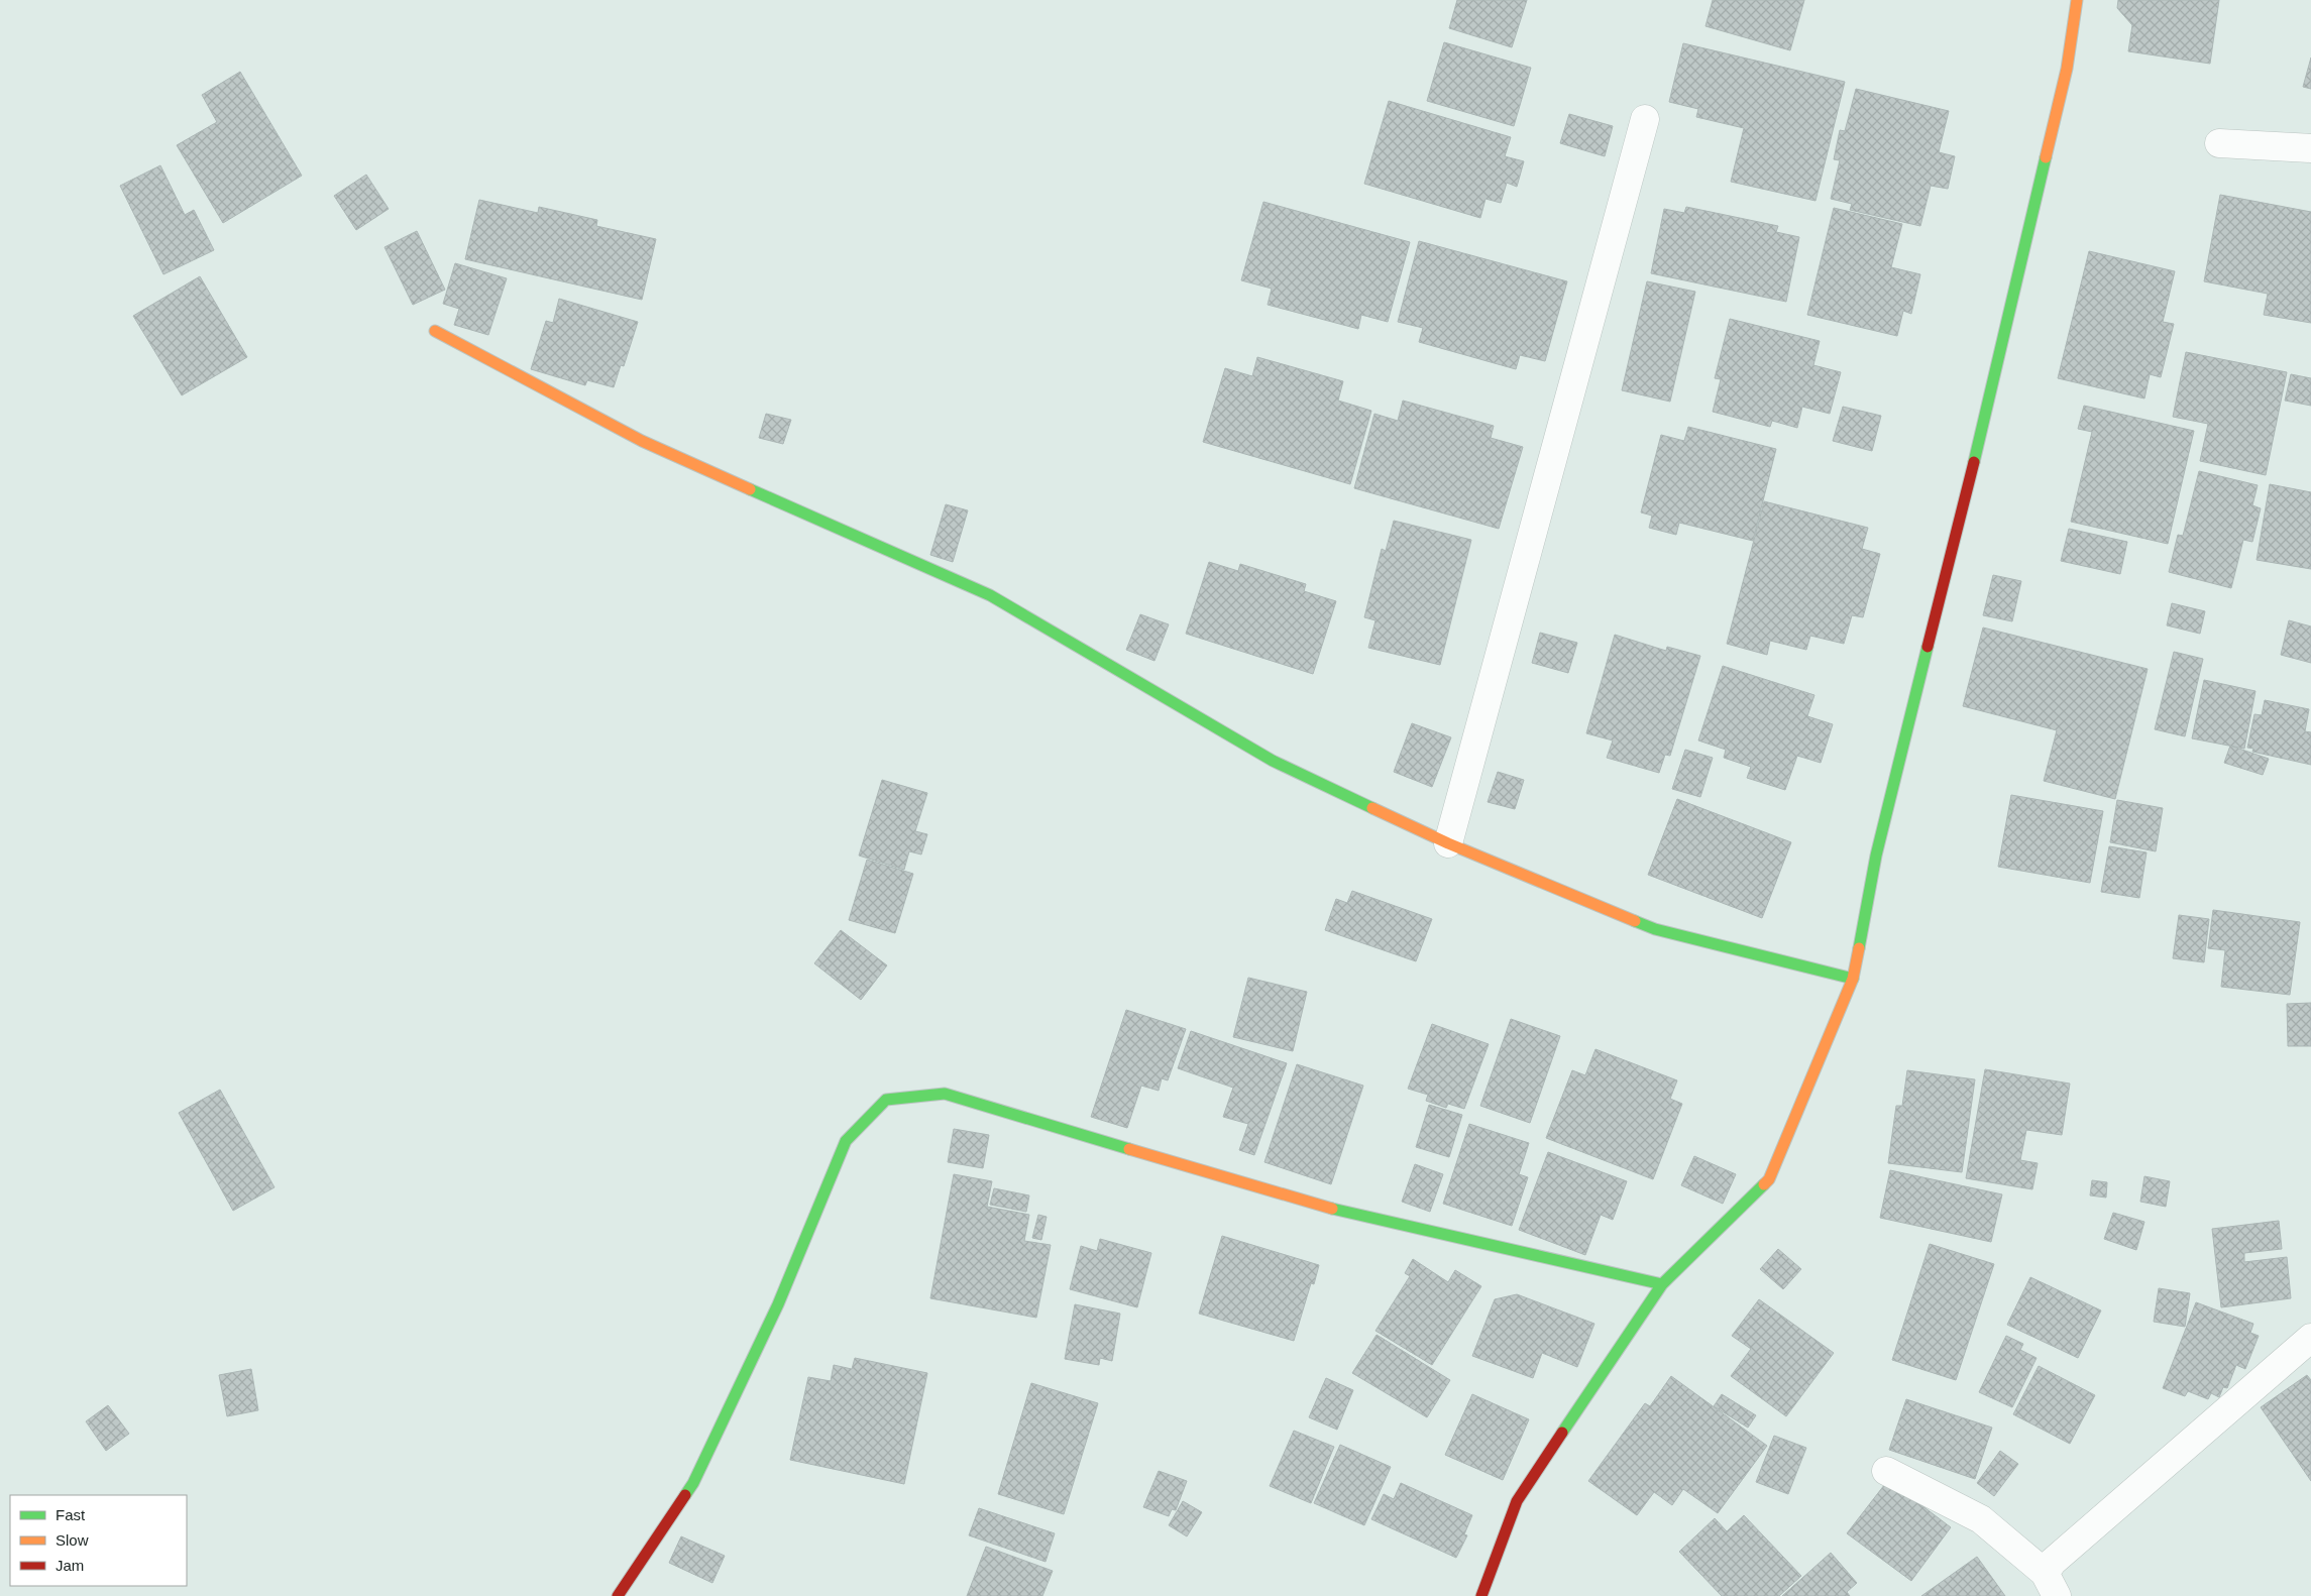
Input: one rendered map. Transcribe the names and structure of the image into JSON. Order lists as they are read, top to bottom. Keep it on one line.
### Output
{"legend":["Fast","Slow","Jam"]}
